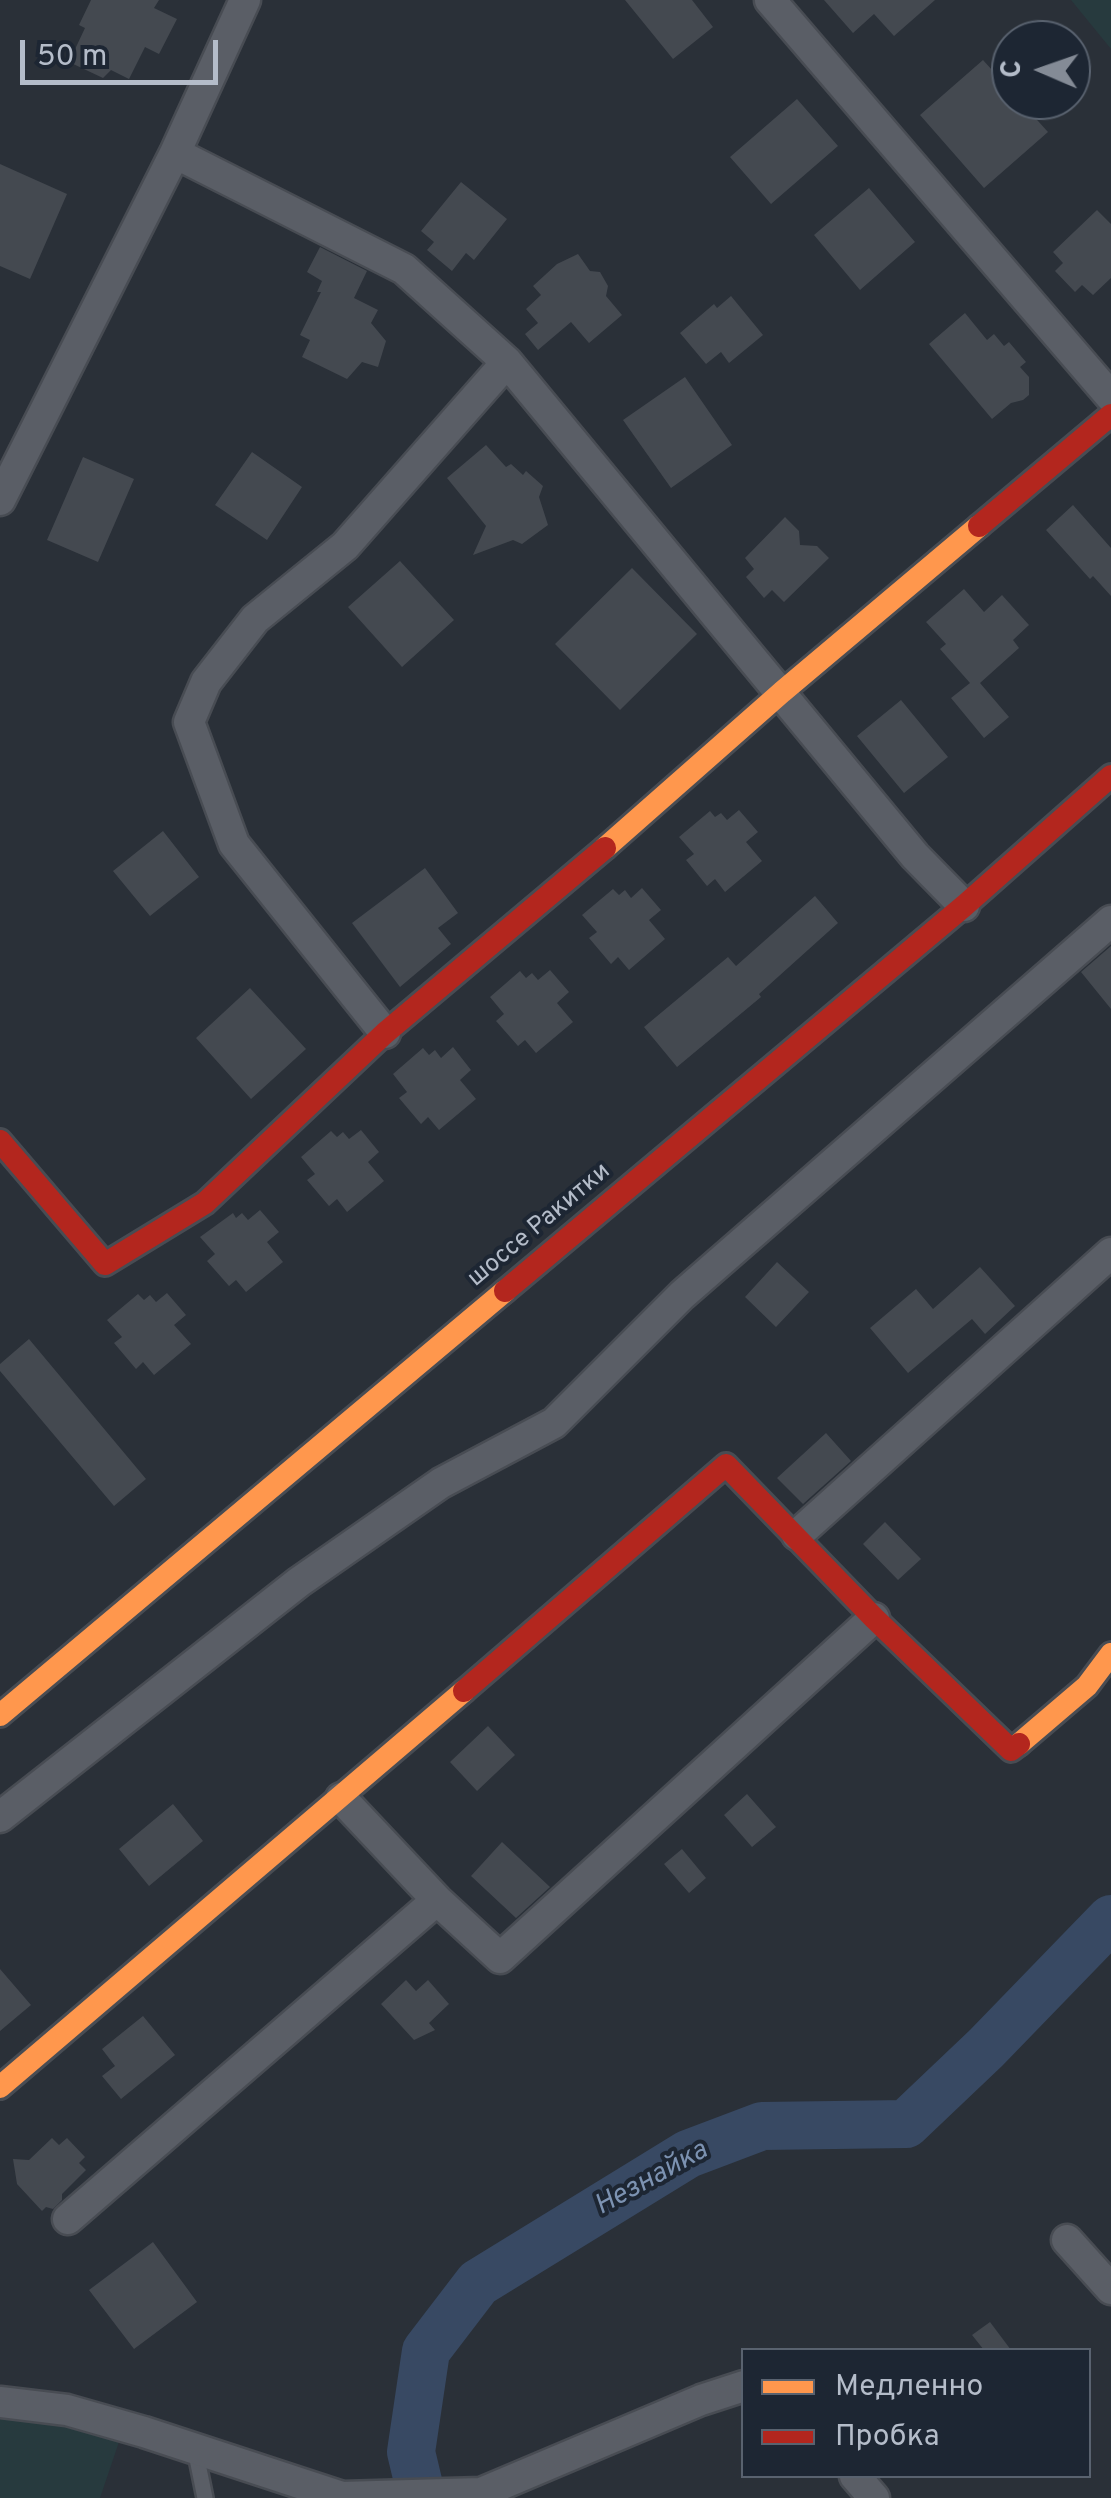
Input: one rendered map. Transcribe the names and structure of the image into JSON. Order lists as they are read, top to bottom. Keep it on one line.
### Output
{"streets":{"street":["шоссе Ракитки"]},"water":["Незнайка"],"legend":["Медленно","Пробка"],"scale_bar":"50 m","north":"left"}
